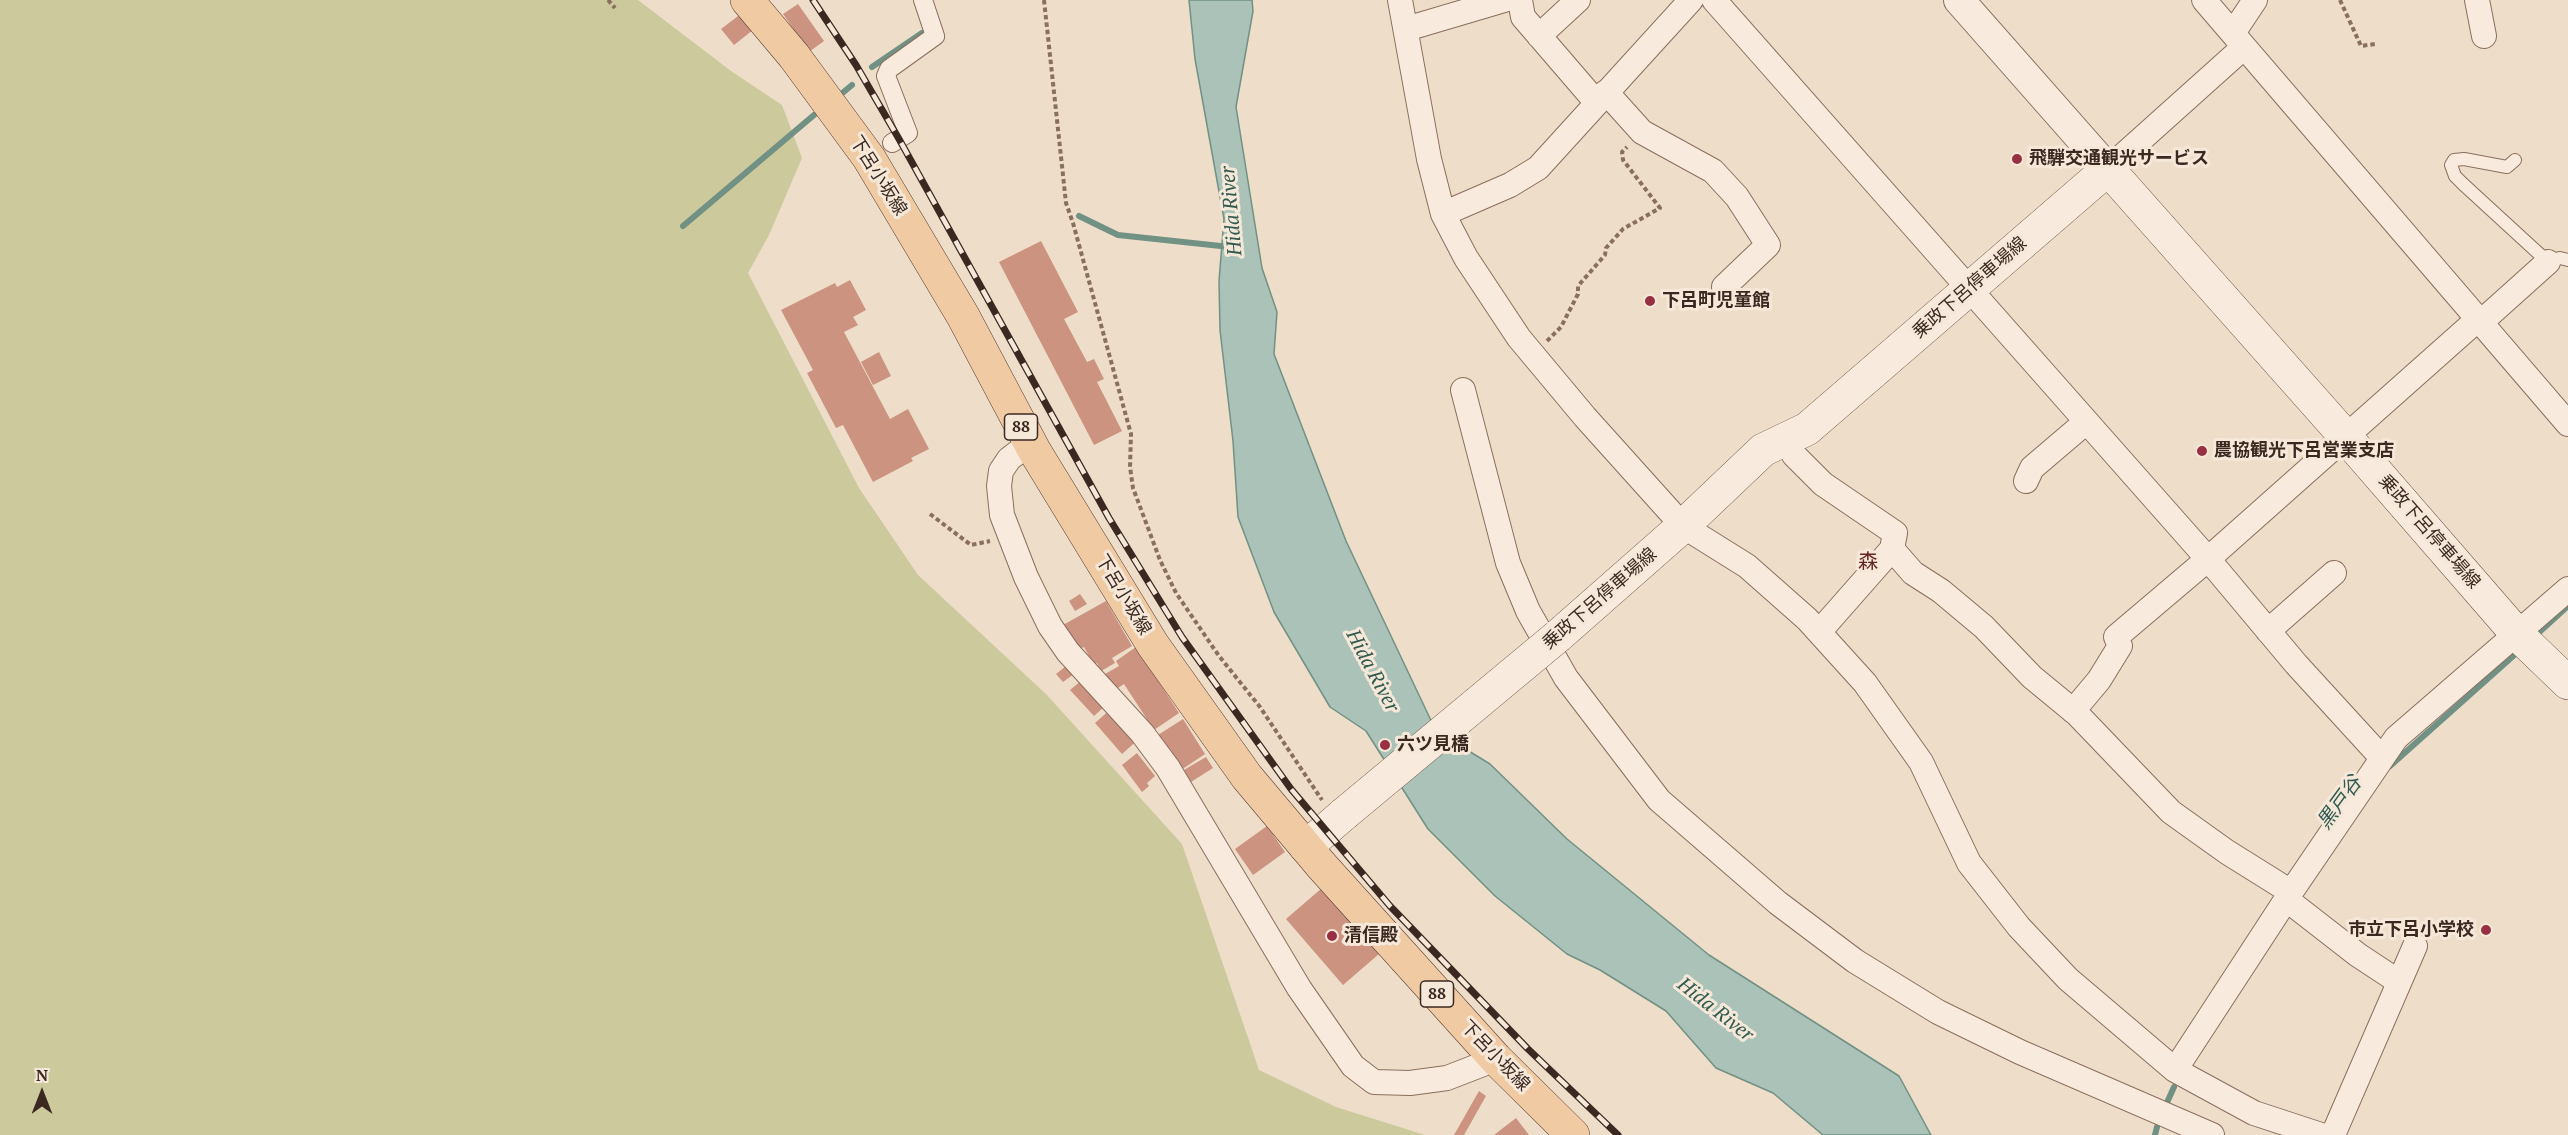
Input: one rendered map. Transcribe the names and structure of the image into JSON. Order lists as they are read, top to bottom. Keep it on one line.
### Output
{"streets":{"main road":["下呂小坂線","乗政下呂停車場線","88"]},"crossings":[["下呂小坂線","乗政下呂停車場線"]],"districts":["森"],"water":["Hida River","黒戸谷"],"places":["飛騨交通観光サービス","下呂町児童館","農協観光下呂営業支店","六ツ見橋","市立下呂小学校","清信殿"],"north":"top"}
